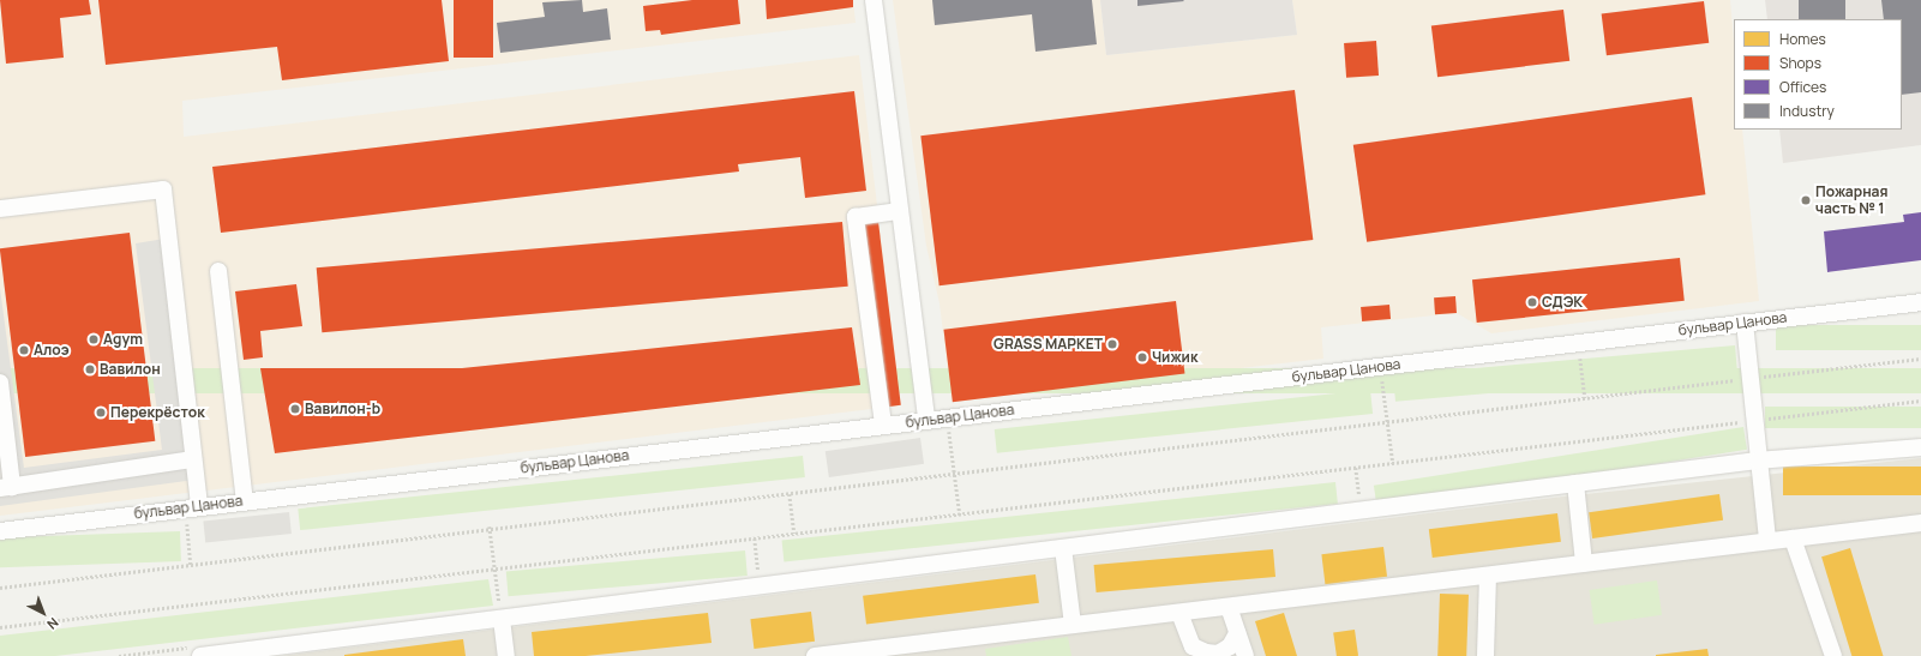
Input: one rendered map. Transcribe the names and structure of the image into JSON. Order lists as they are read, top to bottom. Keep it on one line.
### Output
{"streets":{"street":["бульвар Цанова"]},"places":["Пожарная часть № 1","СДЭК","Agym","GRASS МАРКЕТ","Алоэ","Чижик","Вавилон","Вавилон-b","Перекрёсток"],"legend":["Homes","Shops","Offices","Industry"],"north":"bottom right"}
